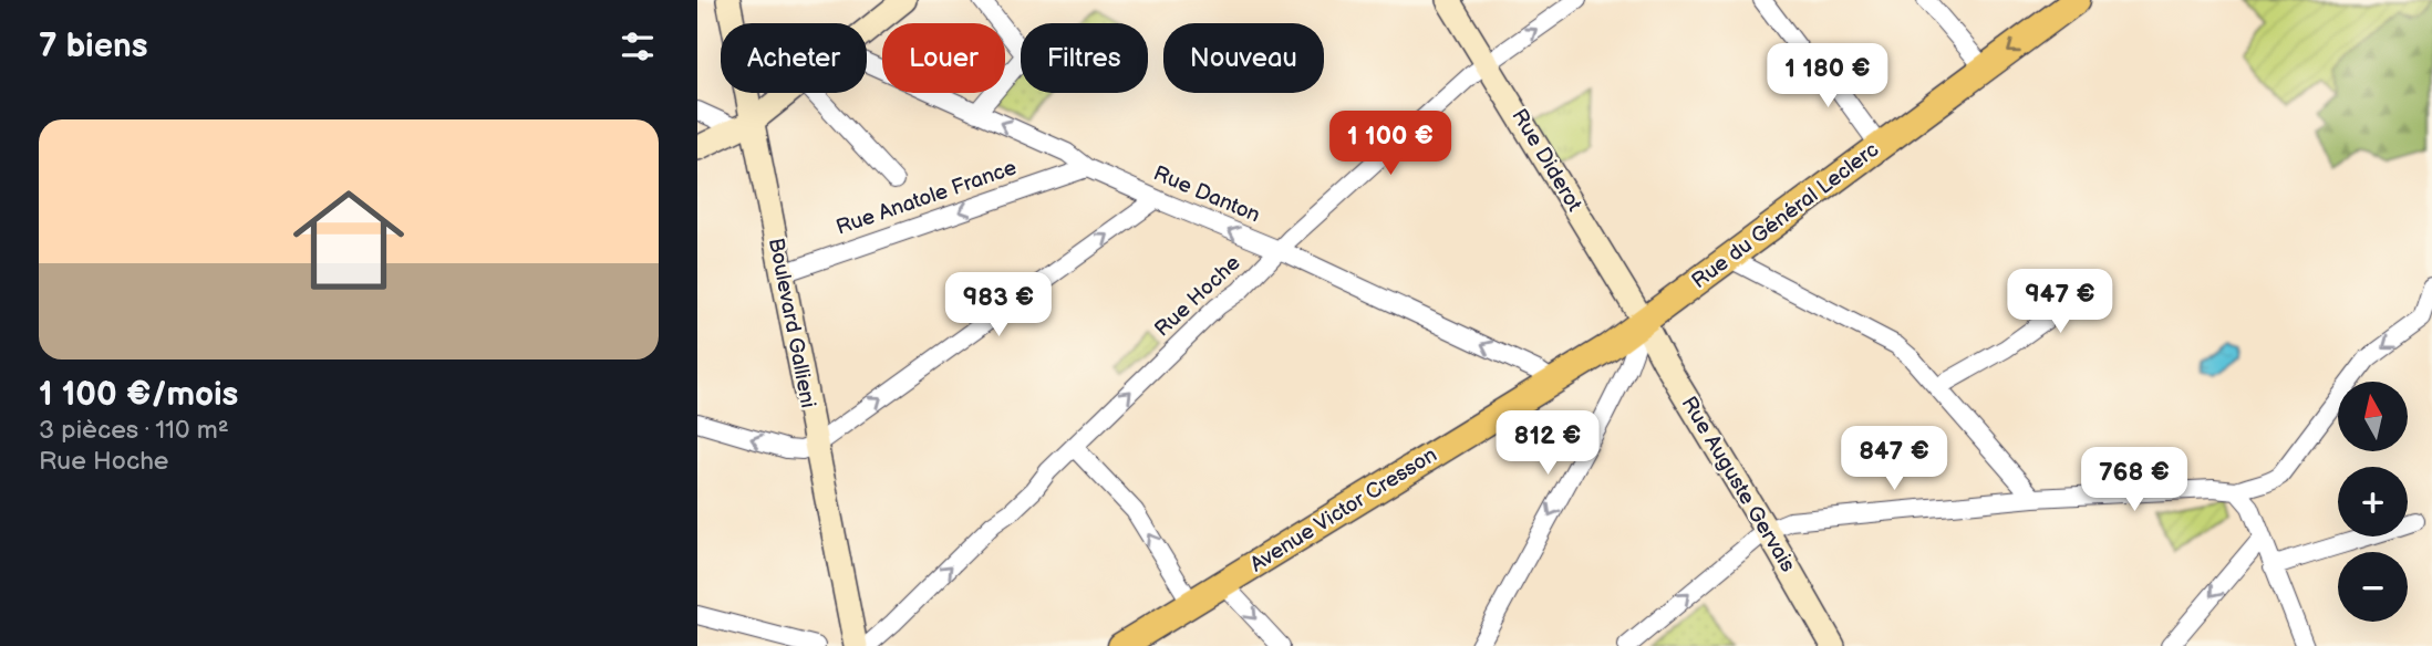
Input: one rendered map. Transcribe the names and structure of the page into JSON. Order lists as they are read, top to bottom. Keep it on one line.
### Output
{"streets":{"main road":["Rue Diderot","Rue du Général Leclerc","Boulevard Gallieni","Rue Auguste Gervais","Avenue Victor Cresson"],"street":["Rue Danton","Rue Anatole France","Rue Hoche"]},"crossings":[["Rue Diderot","Rue du Général Leclerc"],["Rue Diderot","Rue Hoche"],["Rue Diderot","Rue Auguste Gervais"],["Rue Diderot","Avenue Victor Cresson"],["Rue Danton","Rue Anatole France"],["Rue Danton","Rue Hoche"],["Rue Danton","Avenue Victor Cresson"],["Rue Anatole France","Boulevard Gallieni"],["Rue du Général Leclerc","Rue Auguste Gervais"],["Rue du Général Leclerc","Avenue Victor Cresson"],["Rue Auguste Gervais","Avenue Victor Cresson"]],"one_way":["Rue Danton"],"north":"top","page":{"heading":"7 biens","chip":["Acheter","Louer","Filtres","Nouveau"],"price":["1 180 €","1 100 €","947 €","983 €","812 €","847 €","768 €"],"list":[{"name":"1 100 €/mois","note":"3 pièces · 110 m² · Rue Hoche"}],"map_buttons":["+","−"]}}
